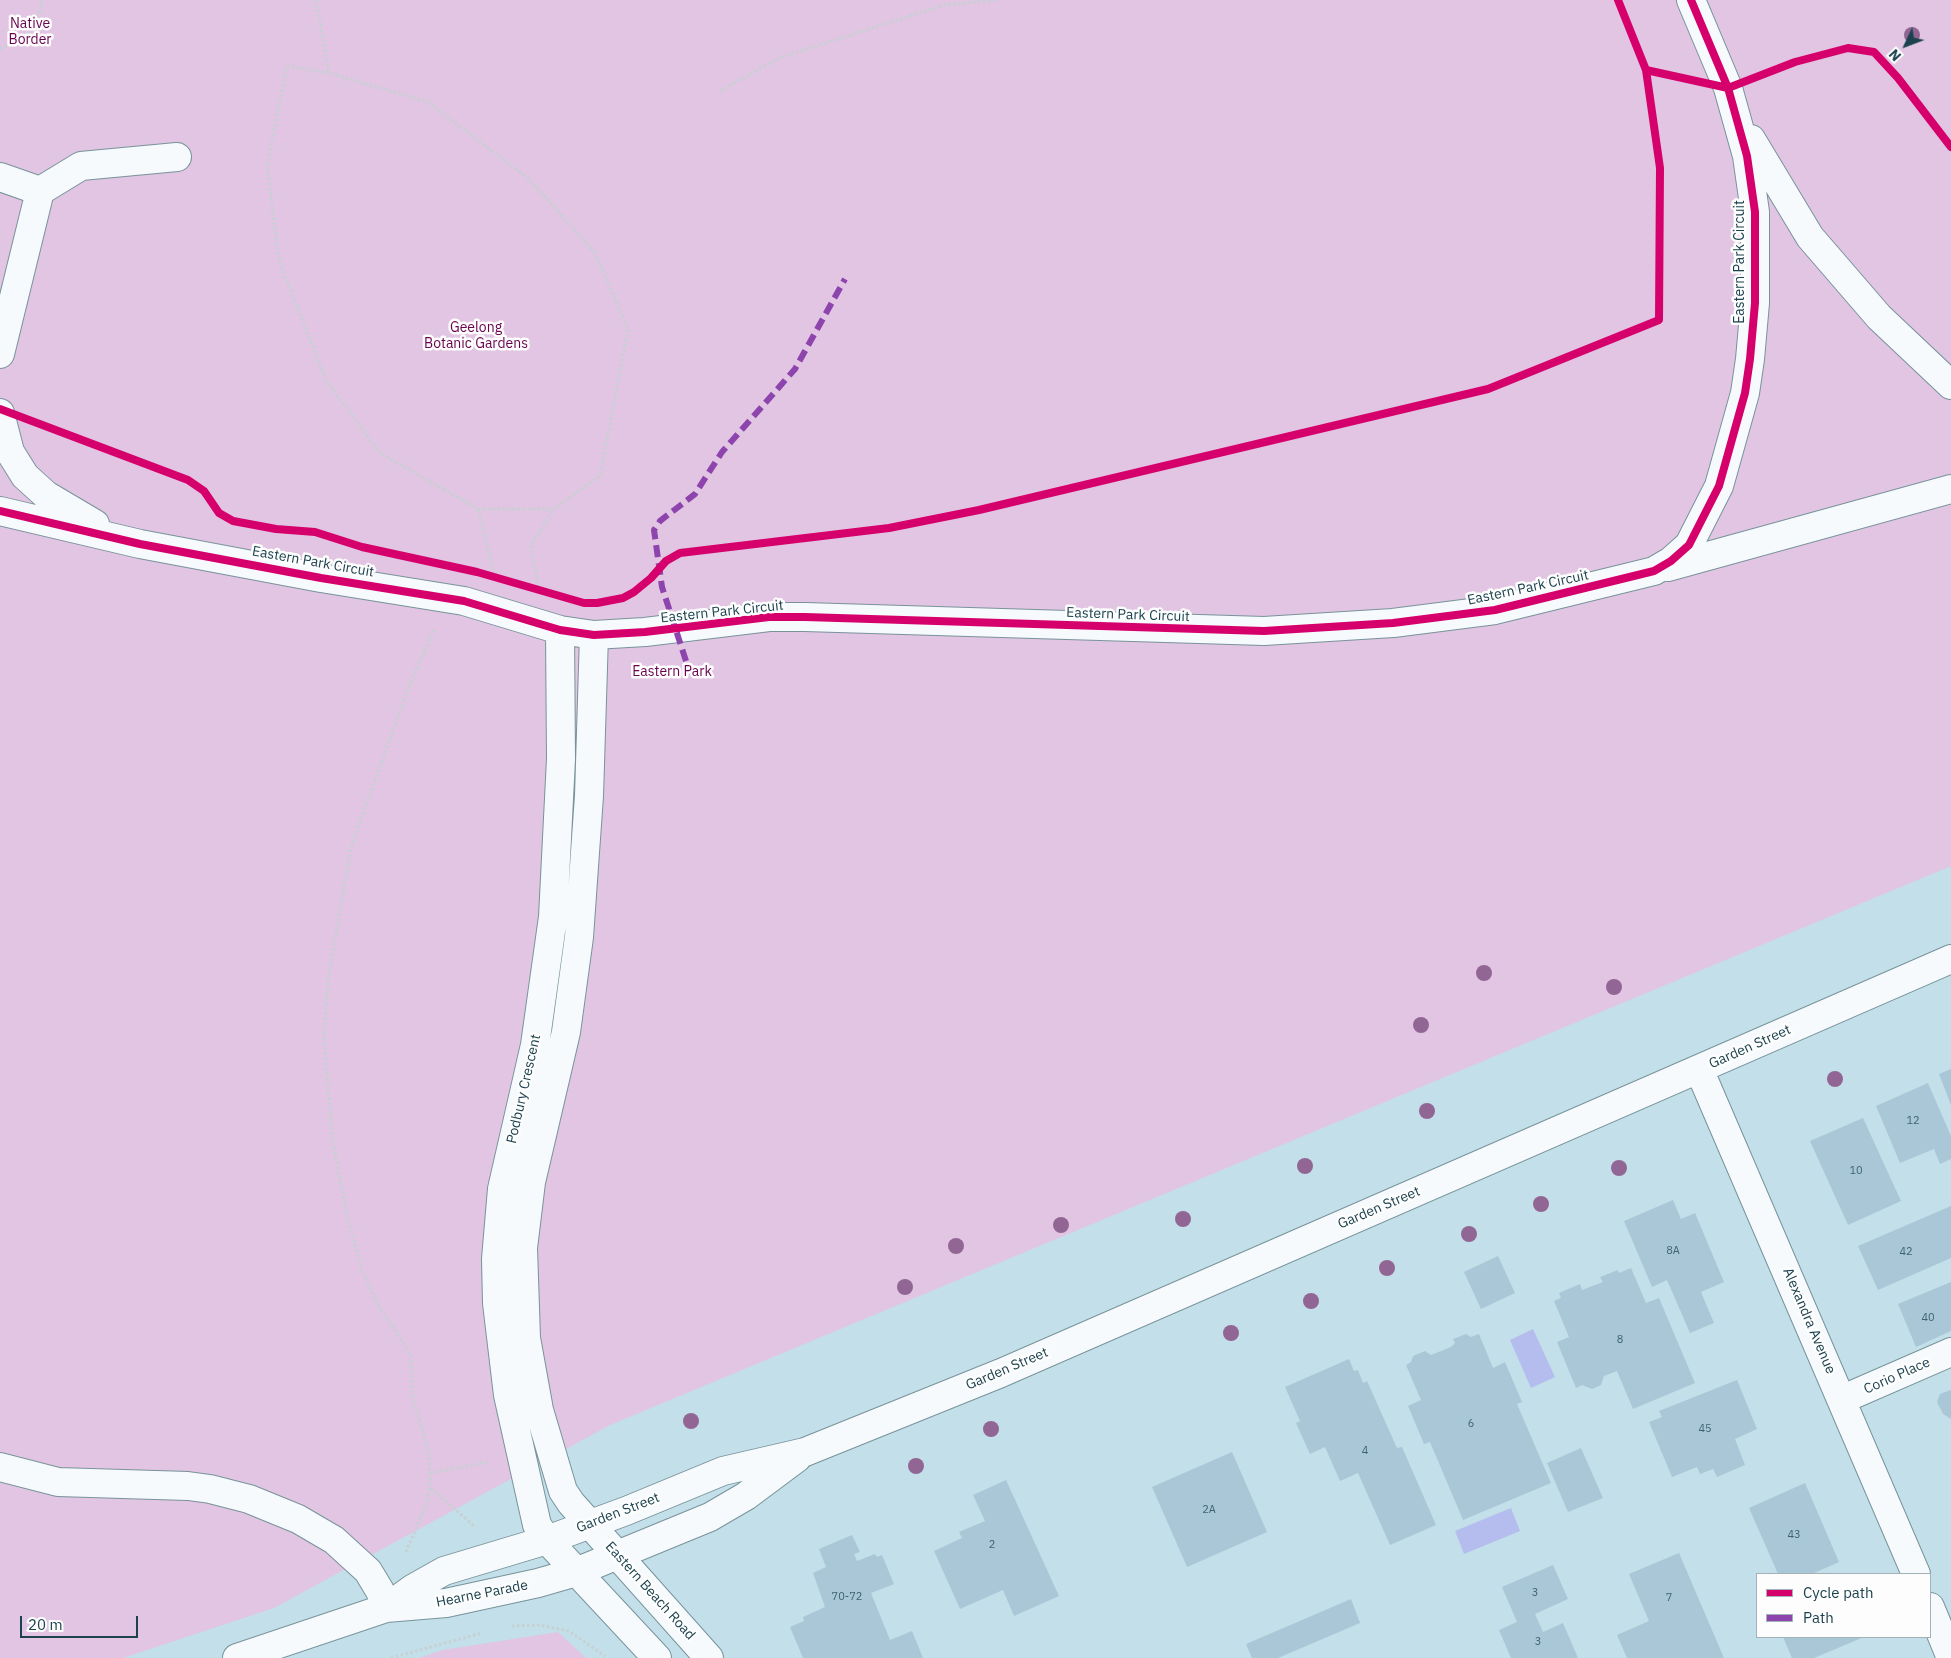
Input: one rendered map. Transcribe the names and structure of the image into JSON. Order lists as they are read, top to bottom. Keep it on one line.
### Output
{"streets":{"street":["Eastern Park Circuit","Garden Street","Podbury Crescent","Alexandra Avenue","Corio Place","Eastern Beach Road","Hearne Parade"]},"crossings":[["Eastern Park Circuit","Podbury Crescent"],["Garden Street","Podbury Crescent"],["Garden Street","Alexandra Avenue"],["Garden Street","Eastern Beach Road"],["Garden Street","Hearne Parade"],["Podbury Crescent","Eastern Beach Road"],["Podbury Crescent","Hearne Parade"],["Alexandra Avenue","Corio Place"]],"parks":["Native Border","Geelong Botanic Gardens","Eastern Park"],"house_numbers":["12","10","8A","42","40","8","6","45","4","2A","43","2","3","70-72","7","3"],"legend":["Cycle path","Path"],"scale_bar":"20 m","north":"bottom left"}
